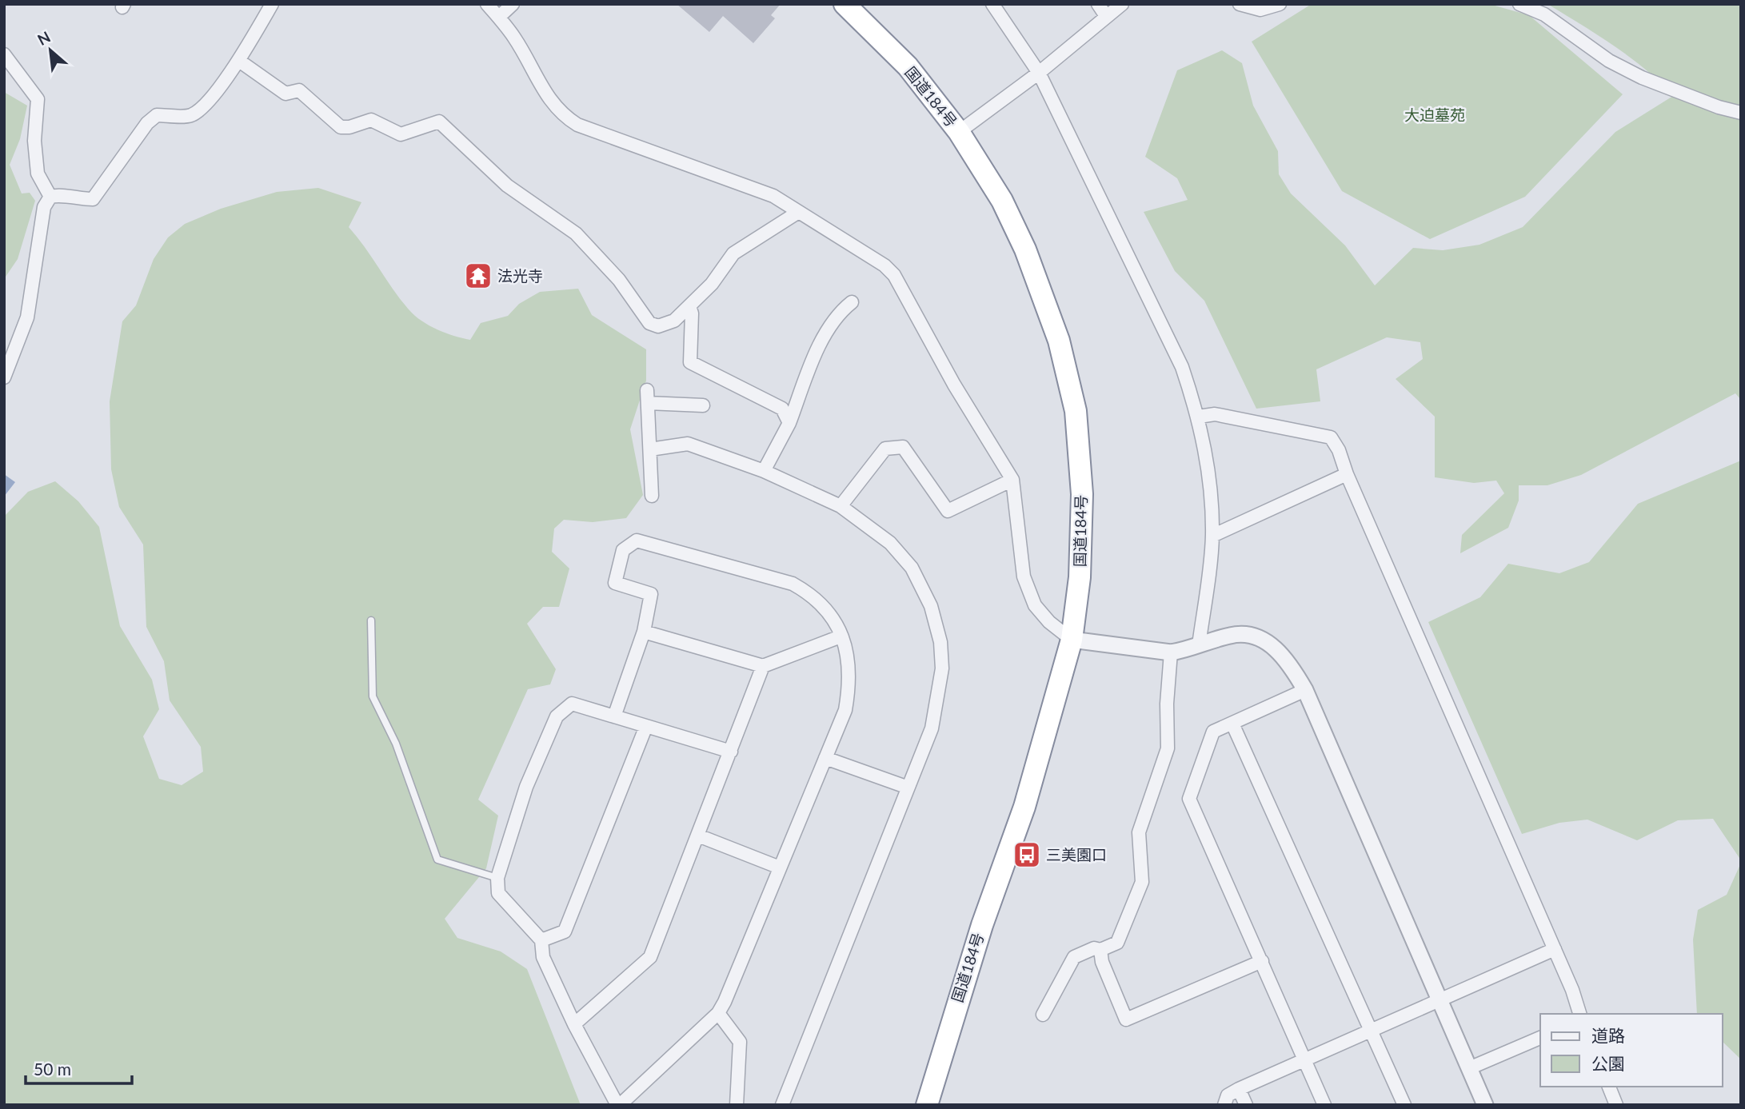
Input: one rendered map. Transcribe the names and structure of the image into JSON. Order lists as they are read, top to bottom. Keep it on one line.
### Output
{"streets":{"highway":["国道184号"]},"parks":["大迫墓苑"],"places":{"temple":["法光寺"],"bus stop":["三美園口"]},"legend":["道路","公園"],"scale_bar":"50 m","north":"top left"}
